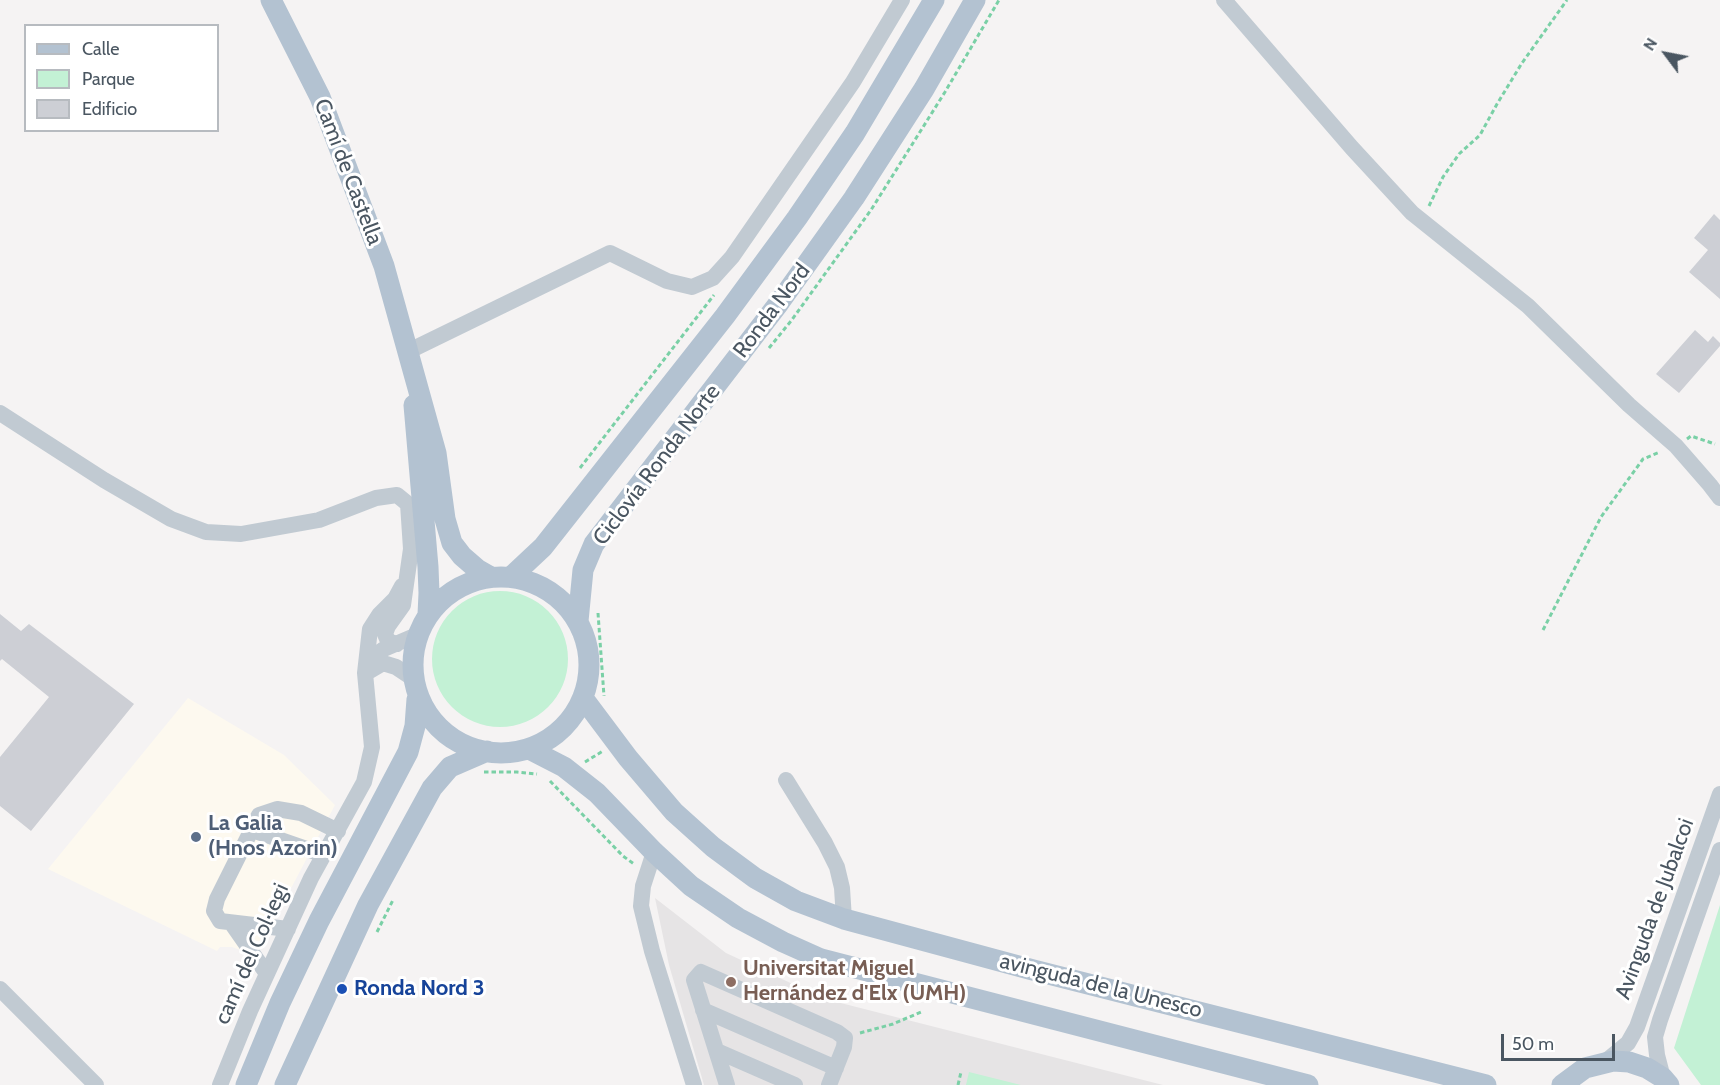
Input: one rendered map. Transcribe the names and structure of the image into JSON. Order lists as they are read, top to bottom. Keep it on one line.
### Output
{"streets":{"main road":["Camí de Castella","Ronda Nord","avinguda de la Unesco"],"street":["Avinguda de Jubalcoi","camí del Col·legi"]},"crossings":[["Camí de Castella","Ronda Nord"],["Camí de Castella","avinguda de la Unesco"],["Ronda Nord","avinguda de la Unesco"]],"places":["La Galia (Hnos Azorin)","Universitat Miguel Hernández d'Elx (UMH)","Ronda Nord 3"],"legend":["Calle","Parque","Edificio"],"scale_bar":"50 m","north":"top left"}
